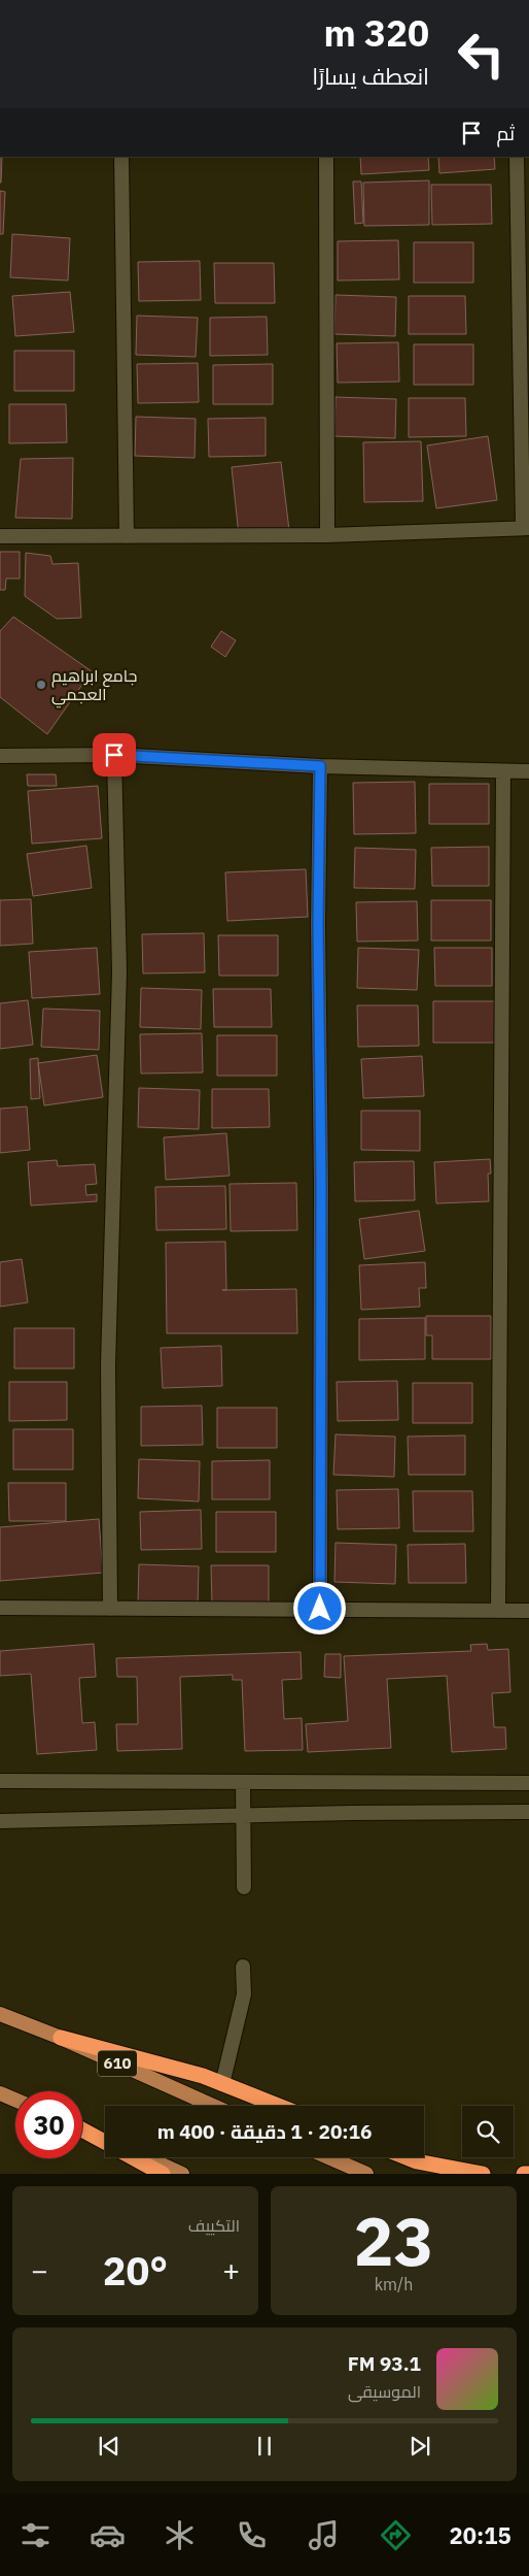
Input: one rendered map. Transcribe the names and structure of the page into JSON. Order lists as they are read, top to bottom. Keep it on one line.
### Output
{"streets":{"main road":["610"]},"places":["جامع ابراهيم العجمي"],"page":{"turn":["320 m","انعطف يسارًا"],"then":"ثم","limit":"30","trip":"20:16 · 1 دقيقة · 400 m","tile":[["23","km/h"],"التكييف"],"heat":["−","20°","+"],"song":["93.1 FM","الموسيقى"],"tabs":"20:15"}}
